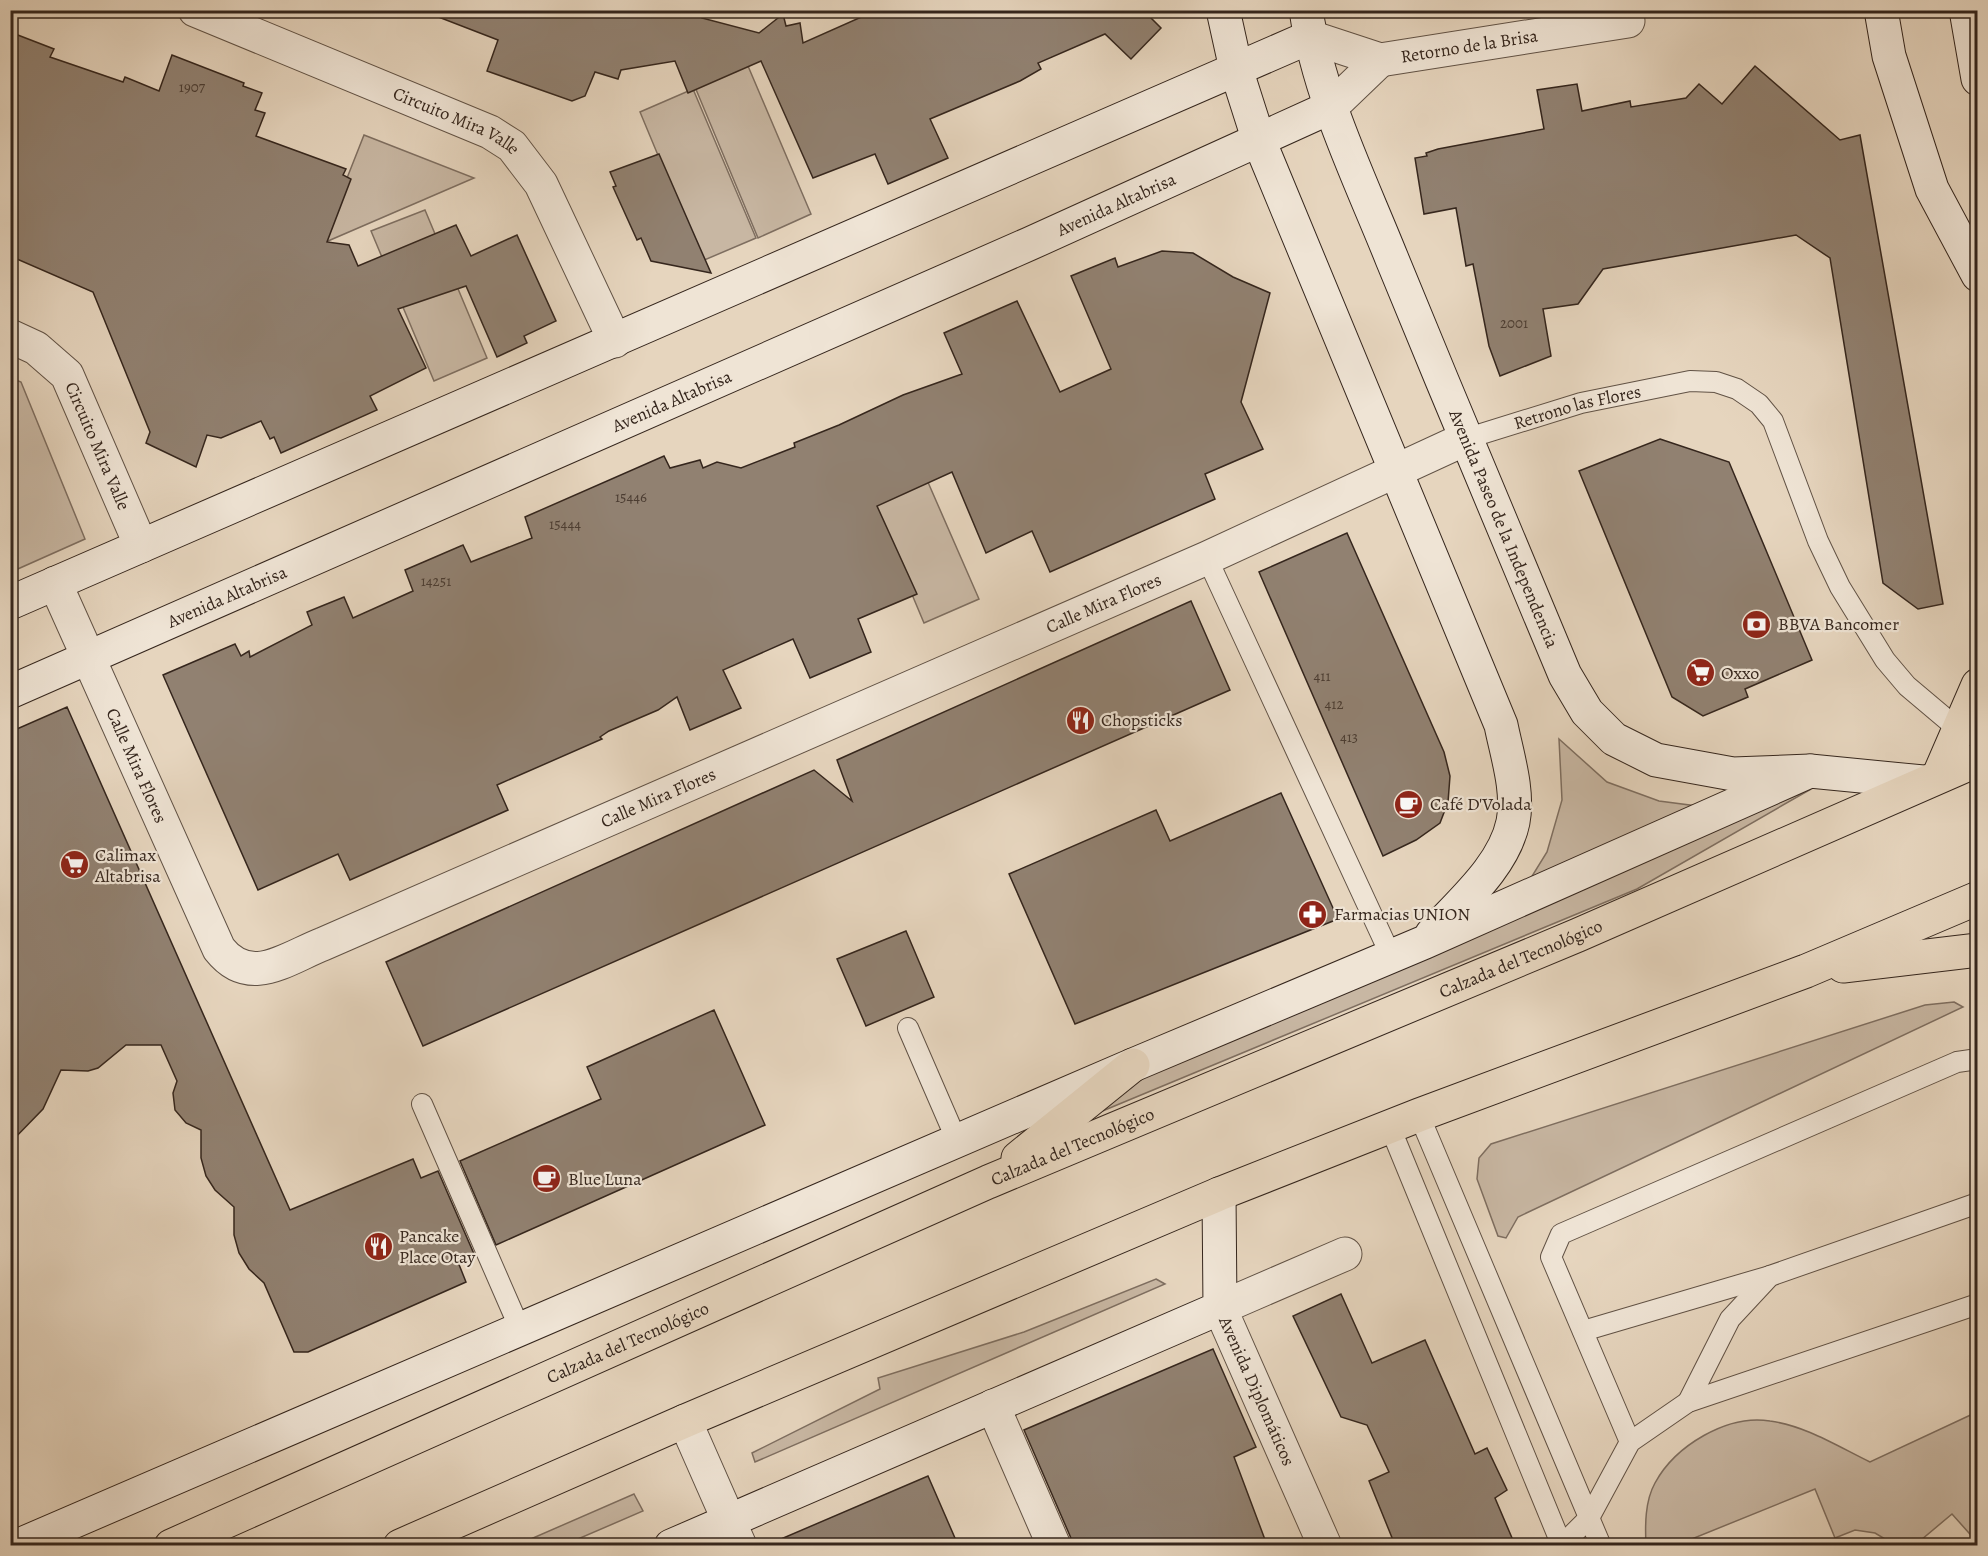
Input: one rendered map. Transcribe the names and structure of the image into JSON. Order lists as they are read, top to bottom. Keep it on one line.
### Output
{"streets":{"main road":["Calzada del Tecnológico"],"street":["Retorno de la Brisa","Circuito Mira Valle","Avenida Altabrisa","Avenida Paseo de la Independencia","Calle Mira Flores","Avenida Diplomáticos"],"lane":["Retrono las Flores"]},"crossings":[["Retorno de la Brisa","Avenida Altabrisa"],["Retorno de la Brisa","Avenida Paseo de la Independencia"],["Avenida Altabrisa","Avenida Paseo de la Independencia"],["Avenida Altabrisa","Calle Mira Flores"],["Retrono las Flores","Avenida Paseo de la Independencia"],["Retrono las Flores","Calle Mira Flores"],["Avenida Paseo de la Independencia","Calle Mira Flores"],["Avenida Paseo de la Independencia","Calzada del Tecnológico"]],"places":{"bank":["BBVA Bancomer"],"supermarket":["Oxxo","Calimax Altabrisa"],"restaurant":["Chopsticks","Pancake Place Otay"],"cafe":["Café D'Volada","Blue Luna"],"pharmacy":["Farmacias UNION"]},"house_numbers":["1907","2001","15446","15444","14251","411","412","413"]}
